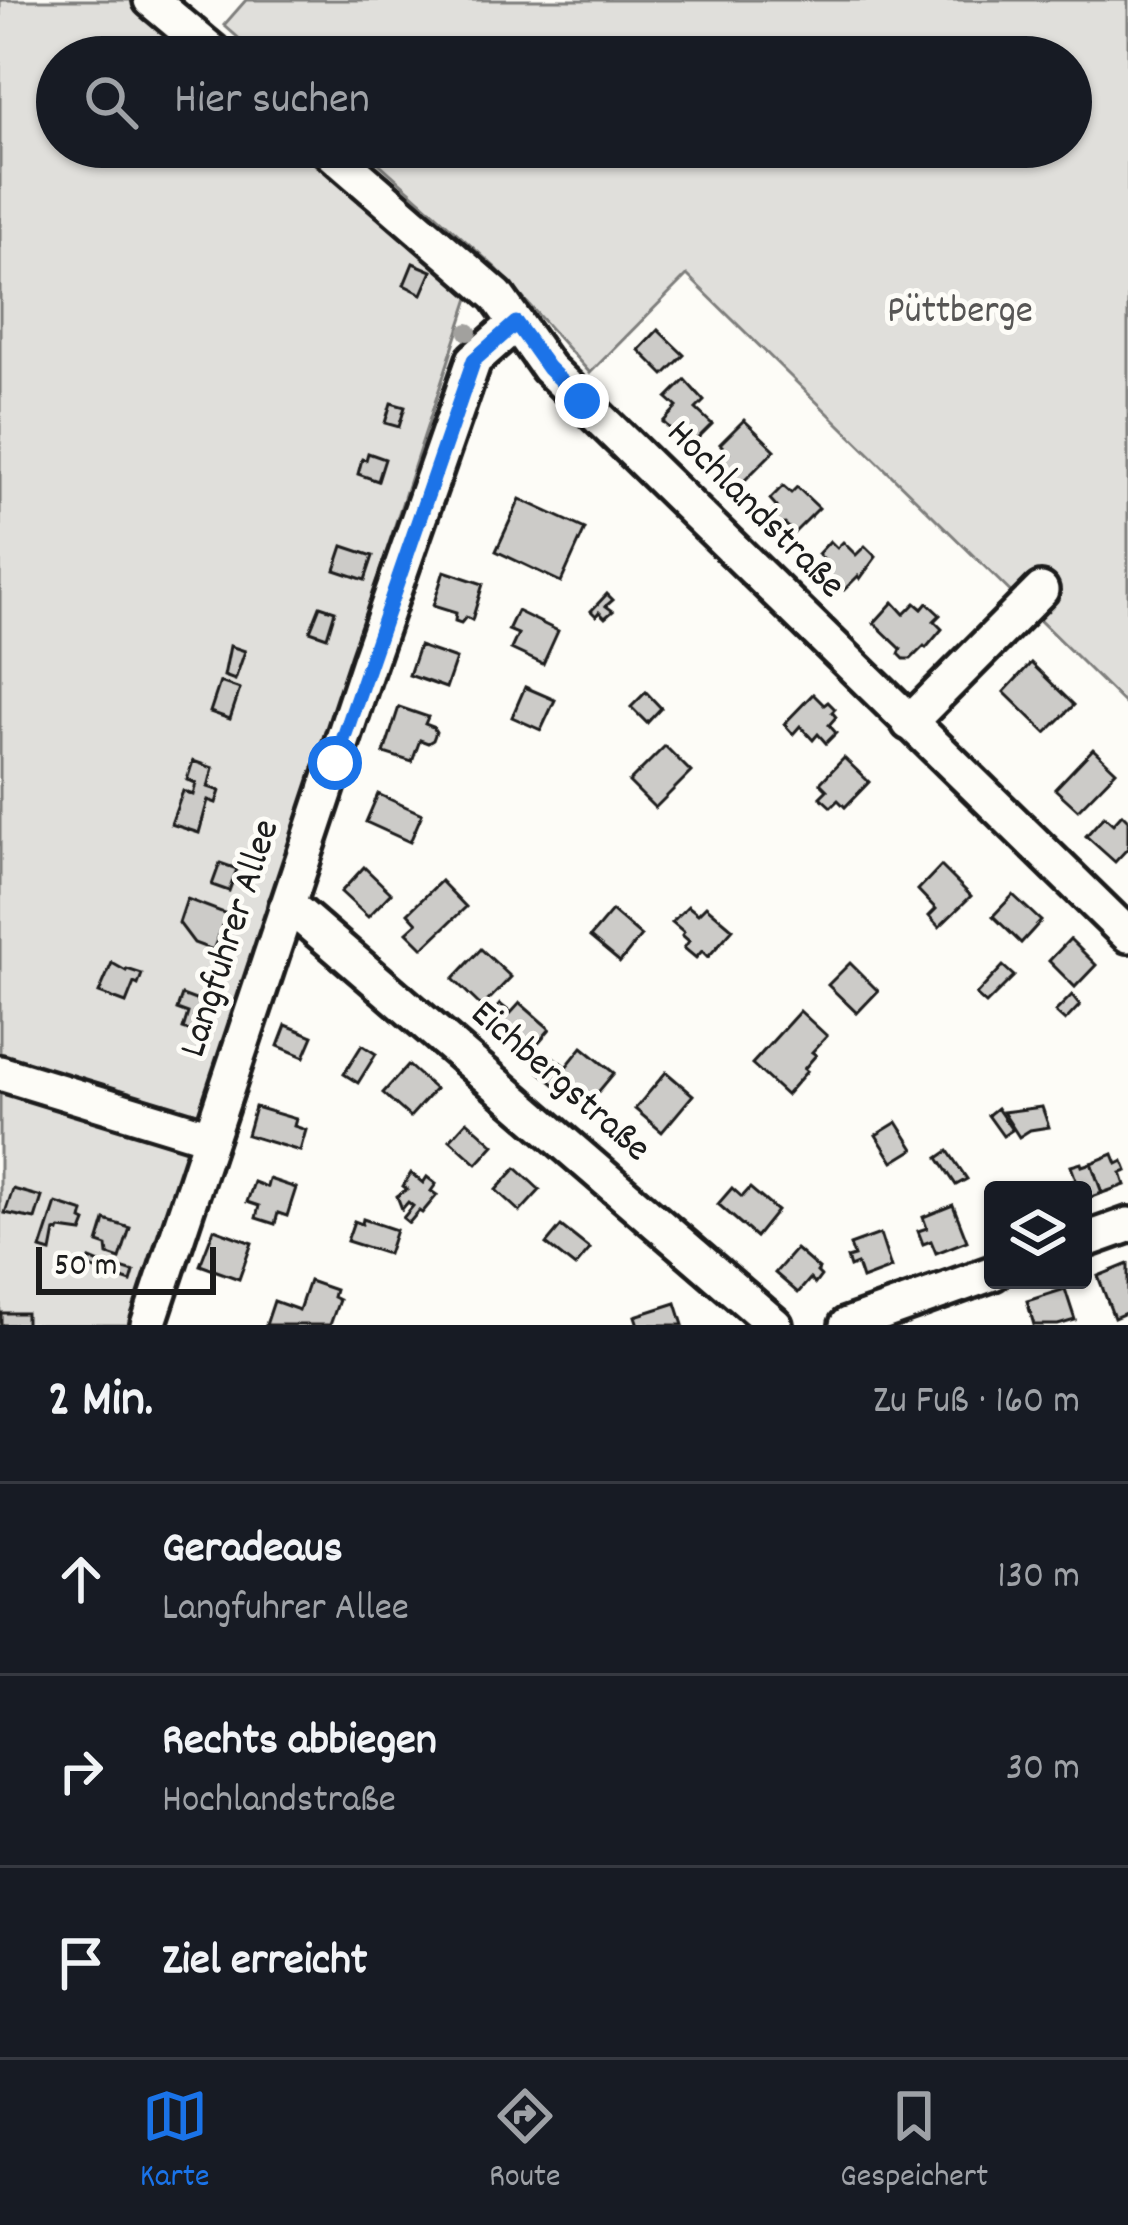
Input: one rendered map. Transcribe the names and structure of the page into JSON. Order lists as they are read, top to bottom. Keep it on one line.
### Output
{"streets":{"street":["Hochlandstraße","Langfuhrer Allee","Eichbergstraße"]},"crossings":[["Hochlandstraße","Langfuhrer Allee"],["Langfuhrer Allee","Eichbergstraße"]],"parks":["Püttberge"],"scale_bar":"50 m","page":{"search":"Hier suchen","scale":"50 m","heading":["2 Min.","Zu Fuß · 160 m"],"list":[["Geradeaus","Langfuhrer Allee","130 m"],["Rechts abbiegen","Hochlandstraße","30 m"],"Ziel erreicht"],"nav":["Karte","Route","Gespeichert"]}}
